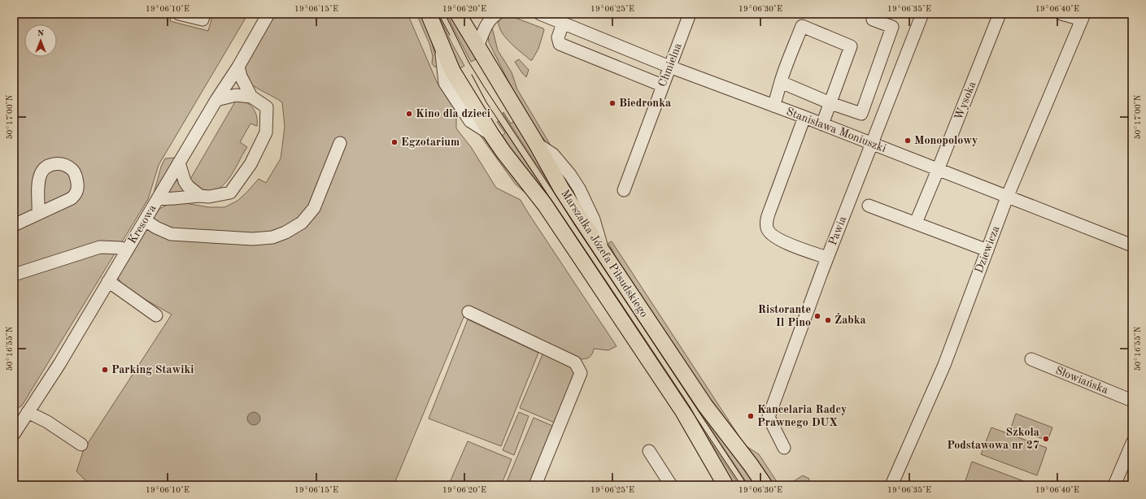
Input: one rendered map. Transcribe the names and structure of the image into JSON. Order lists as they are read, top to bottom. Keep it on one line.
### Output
{"streets":{"main road":["Marszałka Józefa Piłsudskiego"],"street":["Chmielna","Wysoka","Stanisława Moniuszki","Kresowa","Pawia","Dziewicza","Słowiańska"]},"crossings":[["Chmielna","Stanisława Moniuszki"],["Wysoka","Stanisława Moniuszki"],["Stanisława Moniuszki","Pawia"],["Stanisława Moniuszki","Dziewicza"]],"places":["Biedronka","Kino dla dzieci","Monopolowy","Egzotarium","Ristorante Il Pino","Żabka","Parking Stawiki","Kancelaria Radcy Prawnego DUX","Szkoła Podstawowa nr 27"],"north":"top","coordinates":["19°06'10\"E","19°06'15\"E","19°06'20\"E","19°06'25\"E","19°06'30\"E","19°06'35\"E","19°06'40\"E","50°17'00\"N","50°16'55\"N"]}
